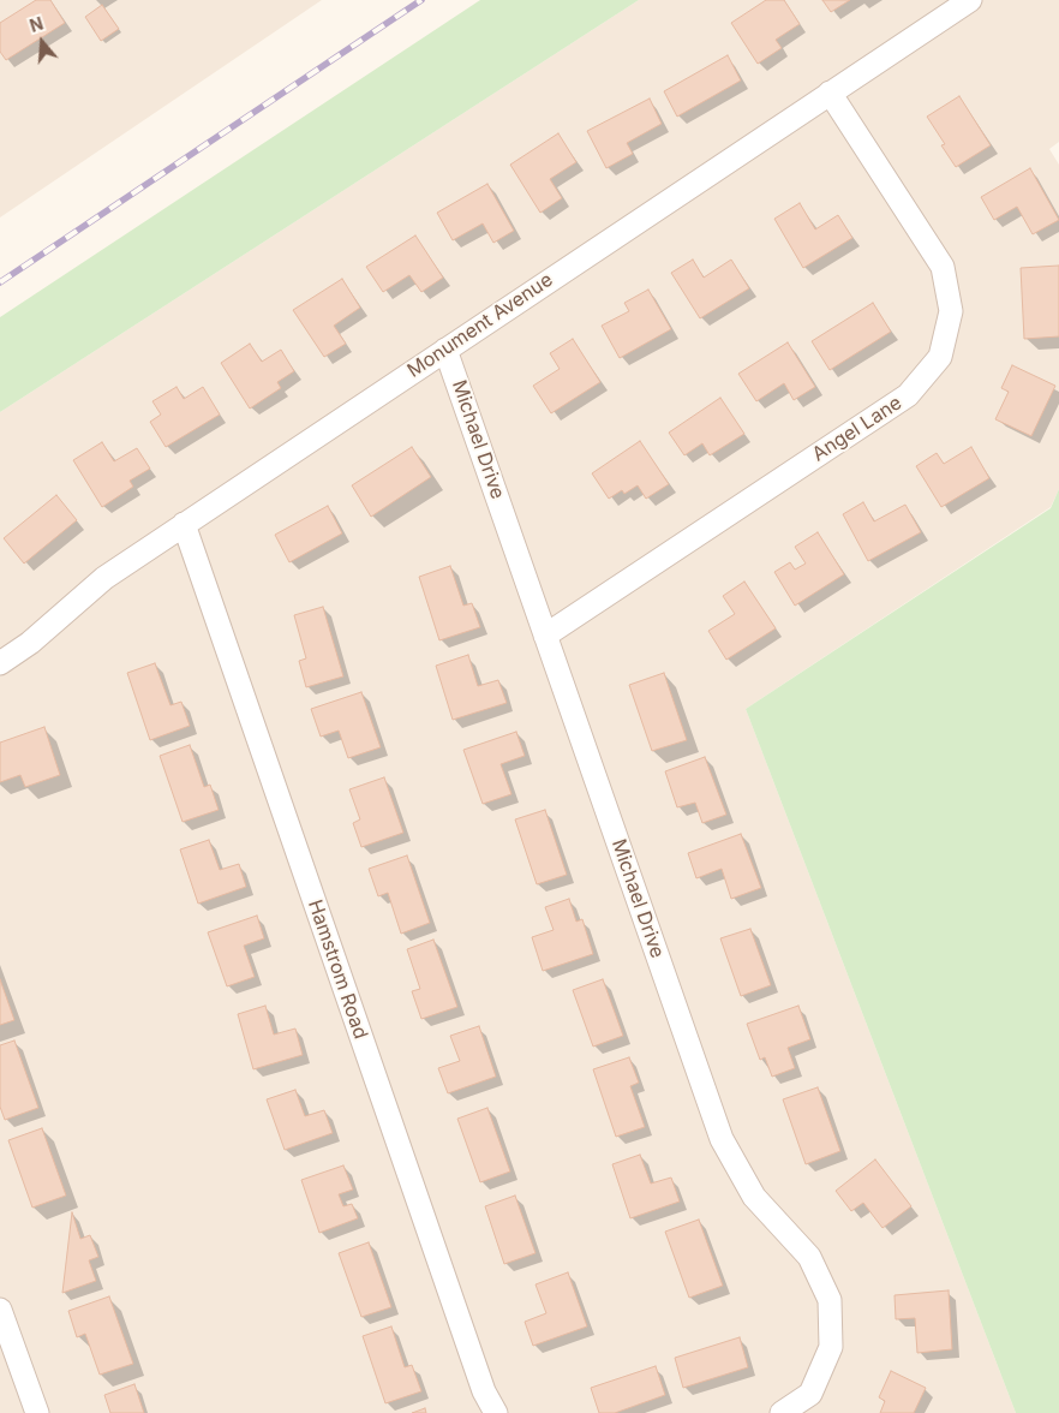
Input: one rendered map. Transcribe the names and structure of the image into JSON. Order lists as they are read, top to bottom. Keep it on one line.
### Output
{"streets":{"street":["Monument Avenue","Angel Lane","Michael Drive","Hamstrom Road"]},"crossings":[["Monument Avenue","Angel Lane"],["Monument Avenue","Michael Drive"],["Monument Avenue","Hamstrom Road"],["Angel Lane","Michael Drive"]],"north":"top"}
